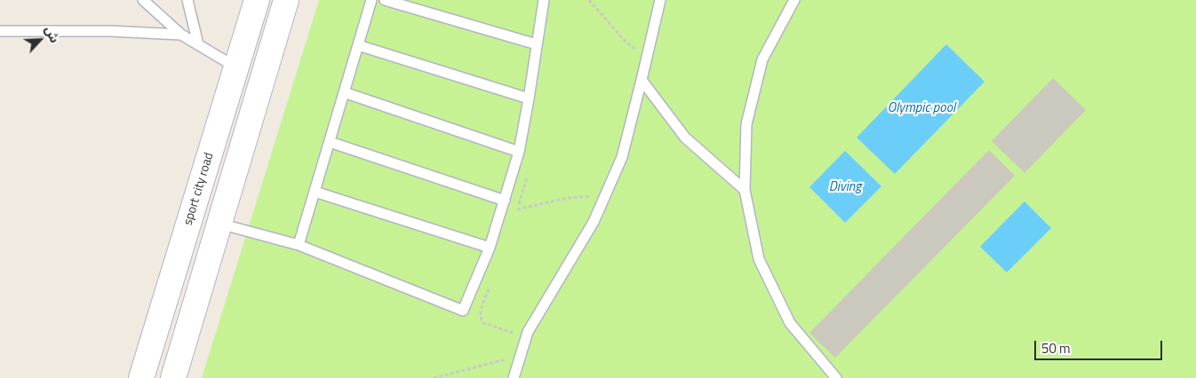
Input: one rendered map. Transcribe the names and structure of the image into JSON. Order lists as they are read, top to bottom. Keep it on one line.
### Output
{"streets":{"main road":["sport city road"]},"water":["Olympic pool","Diving"],"scale_bar":"50 m","north":"top right"}
